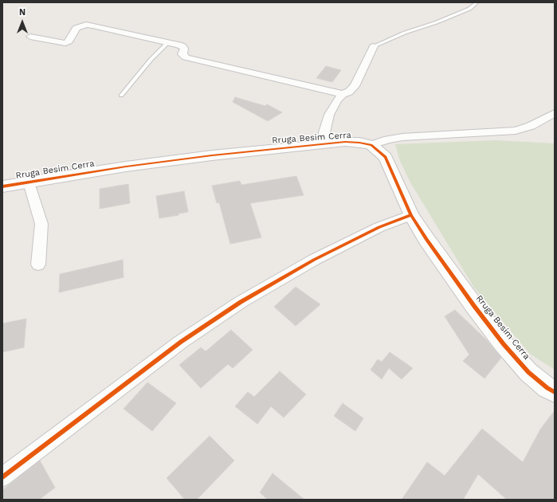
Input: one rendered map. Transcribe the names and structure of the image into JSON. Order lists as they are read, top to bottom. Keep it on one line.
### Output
{"streets":{"street":["Rruga Besim Cerra"]},"north":"top"}
